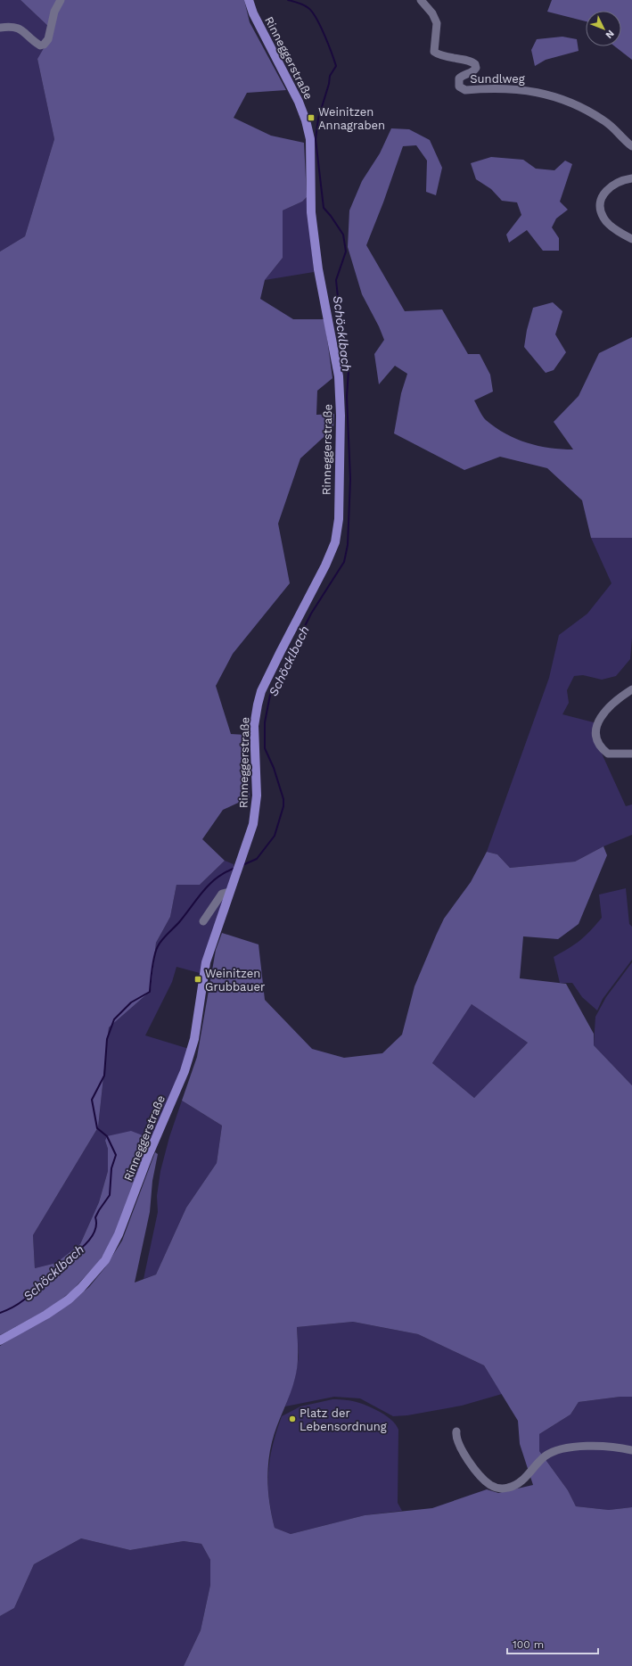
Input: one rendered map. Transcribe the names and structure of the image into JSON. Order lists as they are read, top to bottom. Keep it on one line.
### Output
{"streets":{"main road":["Rinneggerstraße"],"street":["Sundlweg"]},"water":["Schöcklbach"],"places":{"transit":["Weinitzen Annagraben","Weinitzen Grubbauer"],"other":["Platz der Lebensordnung"]},"scale_bar":"100 m","north":"bottom right"}
